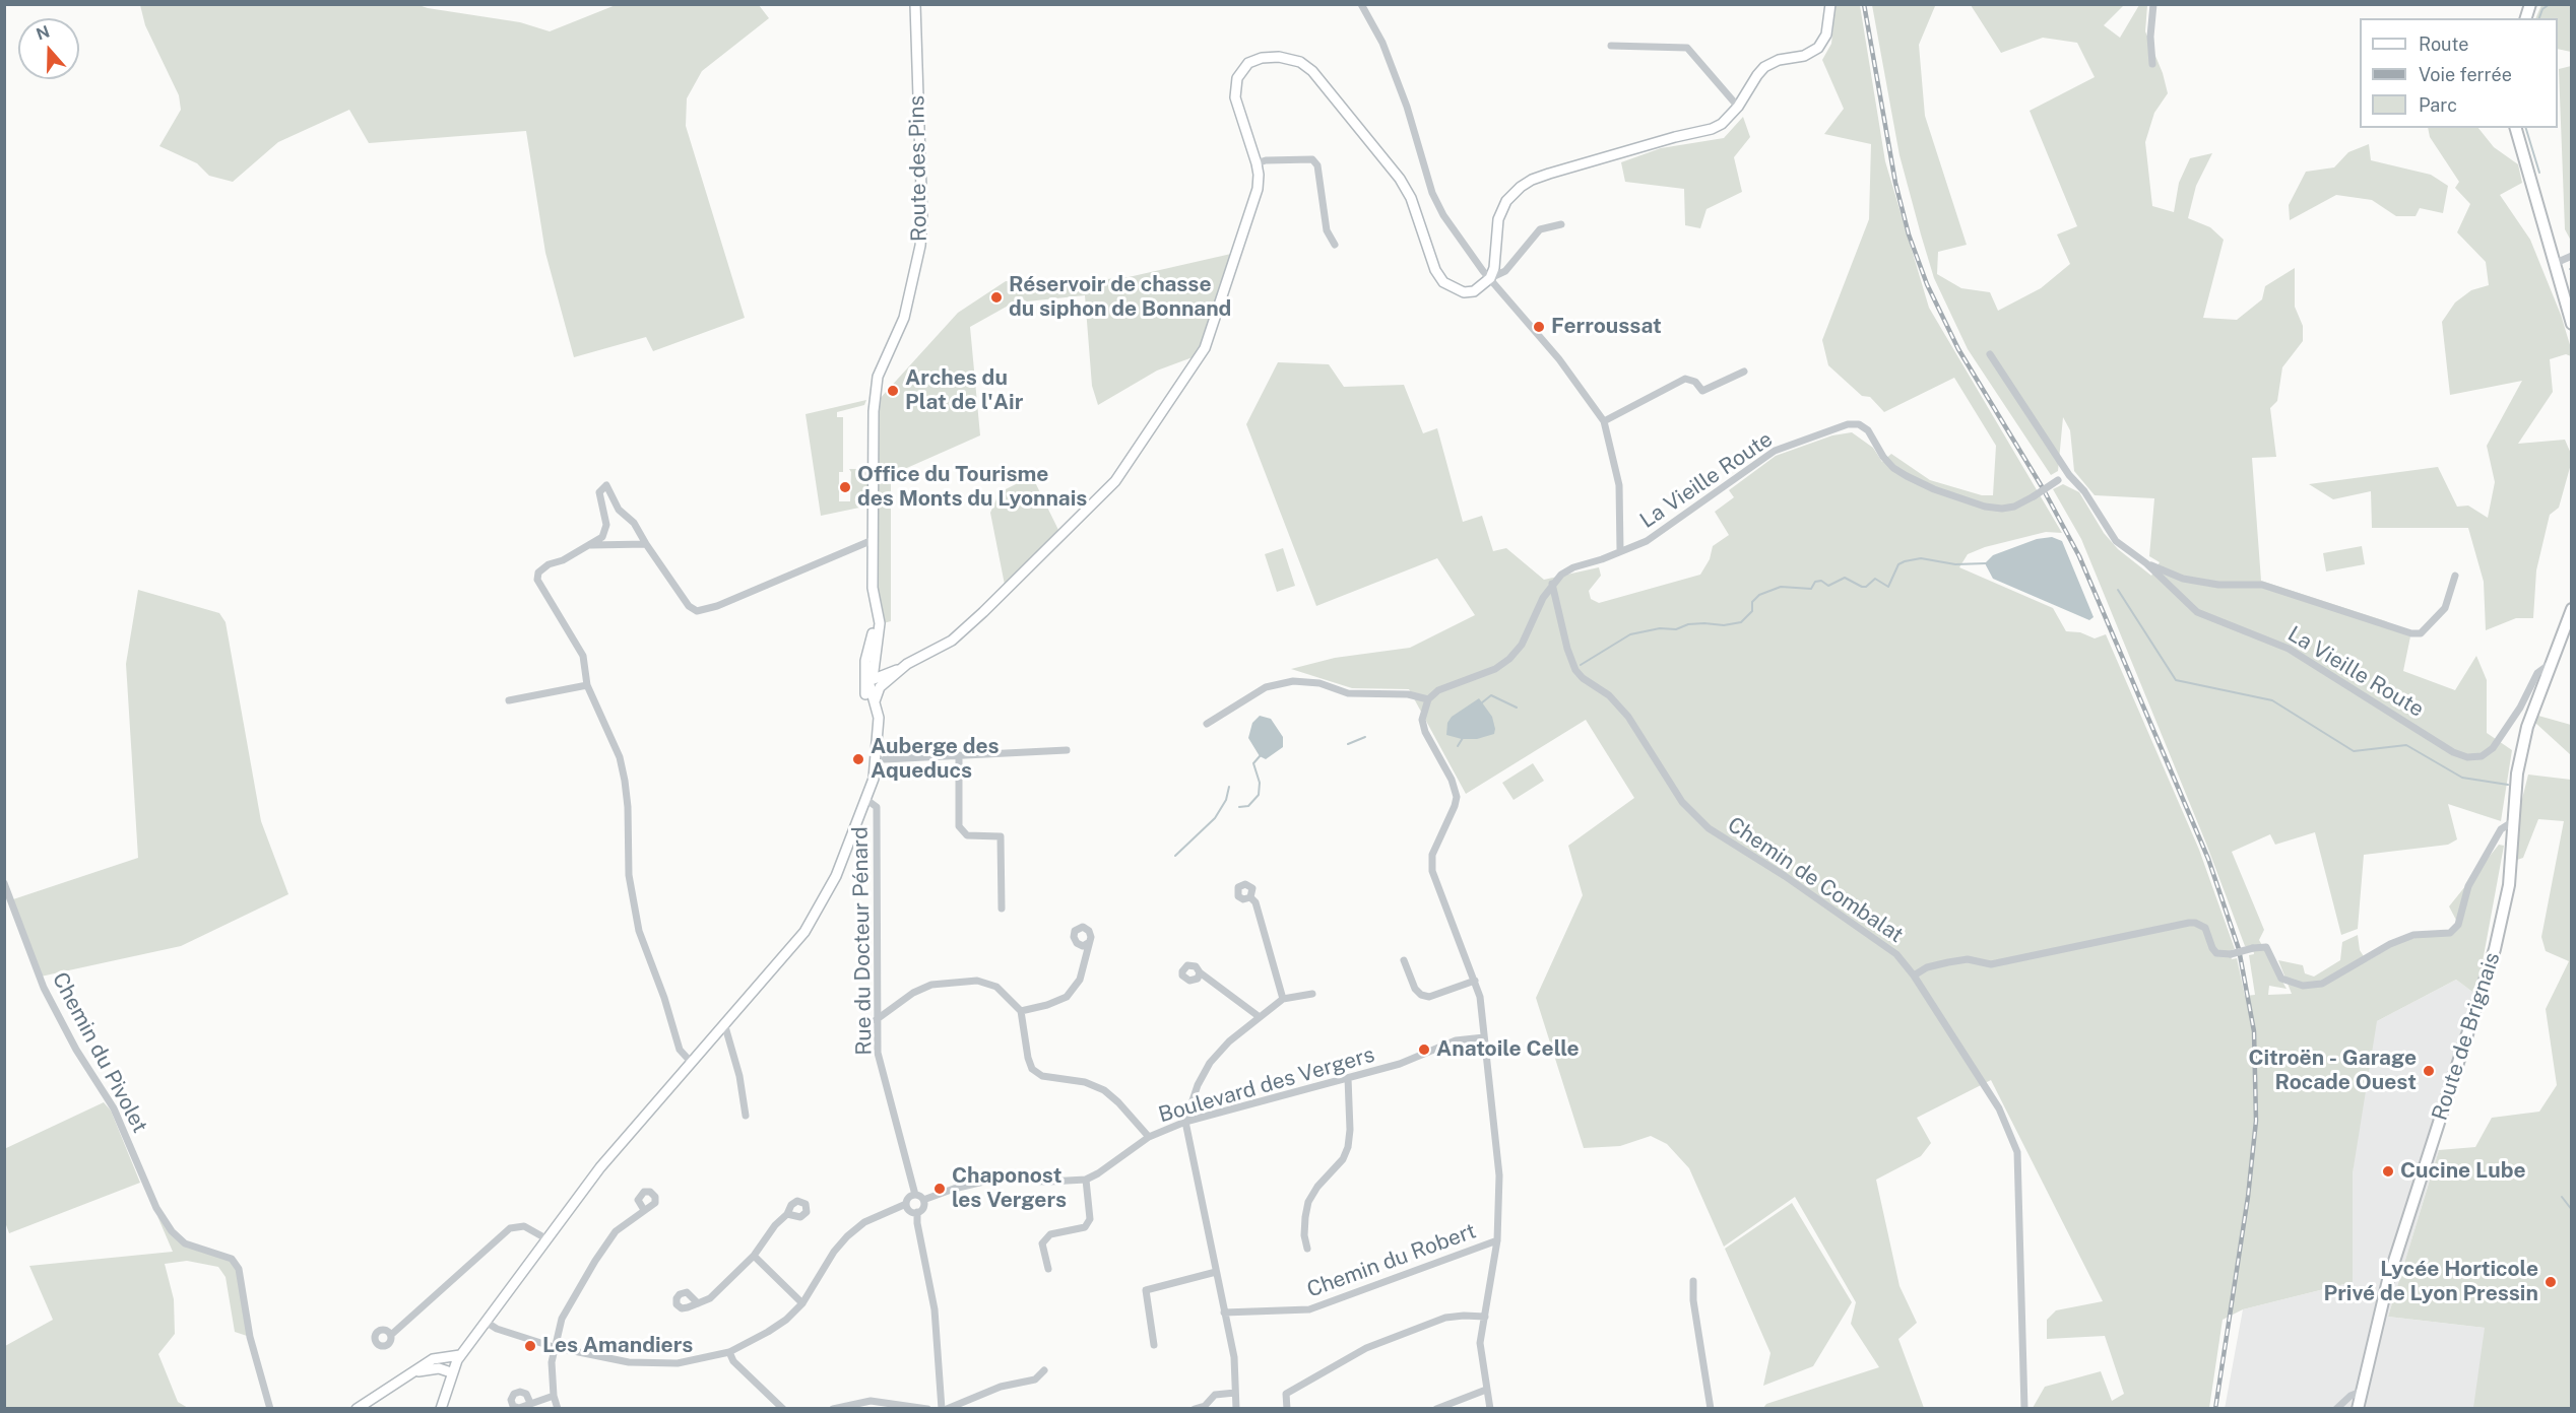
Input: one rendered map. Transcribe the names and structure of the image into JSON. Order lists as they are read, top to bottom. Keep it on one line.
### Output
{"streets":{"main road":["Route des Pins","Route de Brignais"],"street":["La Vieille Route","Chemin de Combalat","Rue du Docteur Pénard","Chemin du Pivolet","Boulevard des Vergers","Chemin du Robert"]},"crossings":[["La Vieille Route","Chemin de Combalat"],["La Vieille Route","Route de Brignais"],["Rue du Docteur Pénard","Boulevard des Vergers"]],"places":["Réservoir de chasse du siphon de Bonnand","Ferroussat","Arches du Plat de l'Air","Office du Tourisme des Monts du Lyonnais","Auberge des Aqueducs","Anatoile Celle","Citroën - Garage Rocade Ouest","Cucine Lube","Chaponost les Vergers","Lycée Horticole Privé de Lyon Pressin","Les Amandiers"],"legend":["Route","Voie ferrée","Parc"],"north":"top"}
